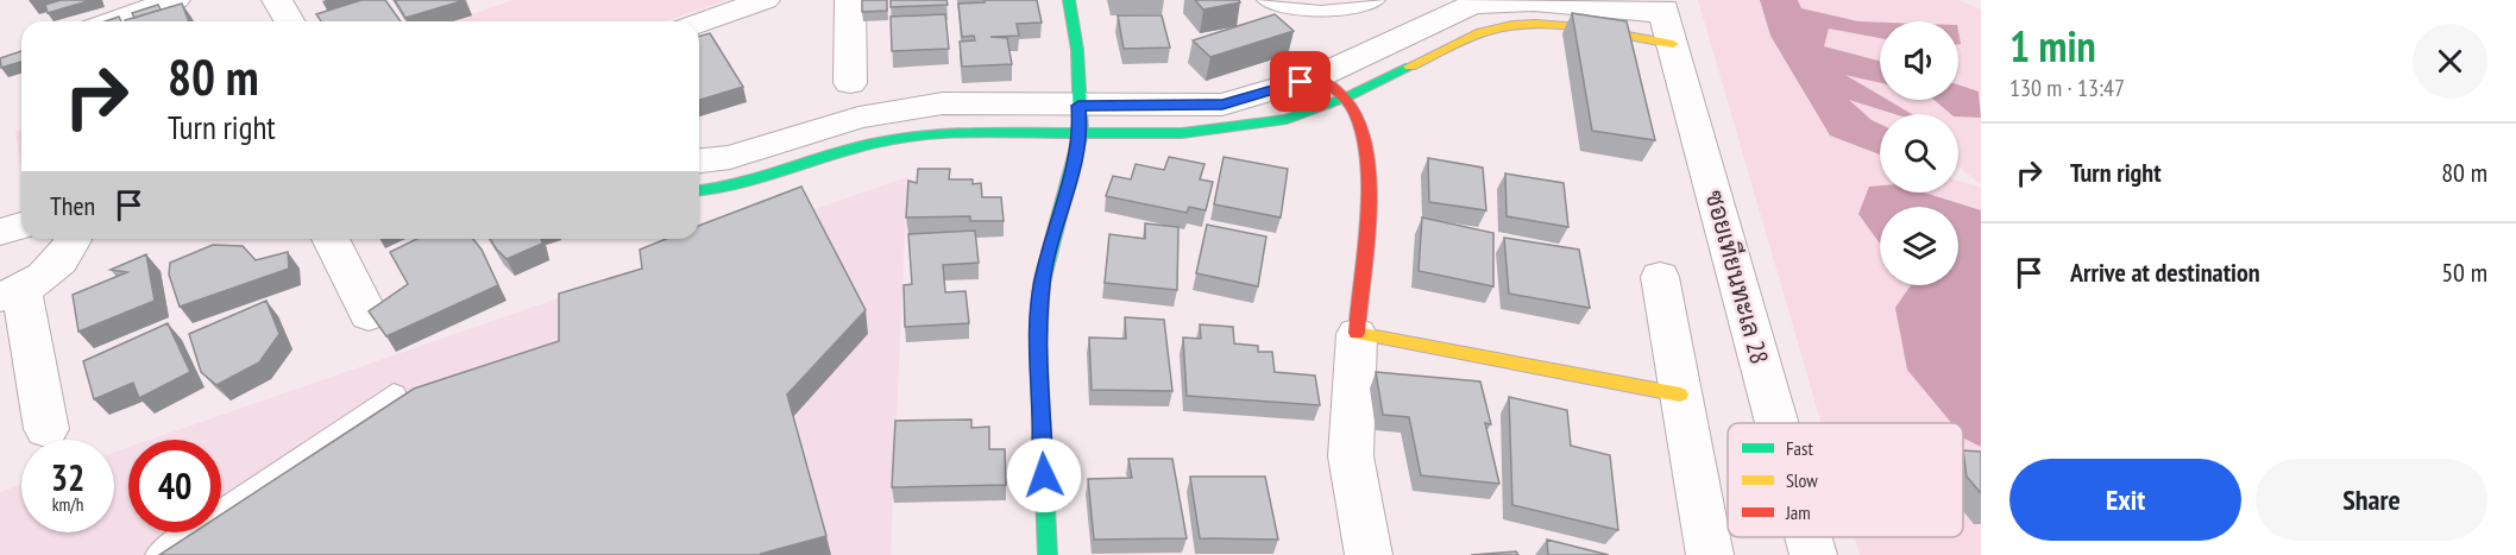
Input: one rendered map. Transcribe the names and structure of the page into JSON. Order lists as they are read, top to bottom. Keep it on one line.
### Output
{"streets":{"street":["ซอยเทียนทะเล 28"]},"legend":["Fast","Slow","Jam"],"page":{"heading":["1 min","130 m · 13:47"],"turn":["80 m","Turn right"],"list":[{"name":"Turn right","value":"80 m"},{"name":"Arrive at destination","value":"50 m"}],"then":"Then","speed":"32 km/h","limit":"40","buttons":["Exit","Share"]}}
